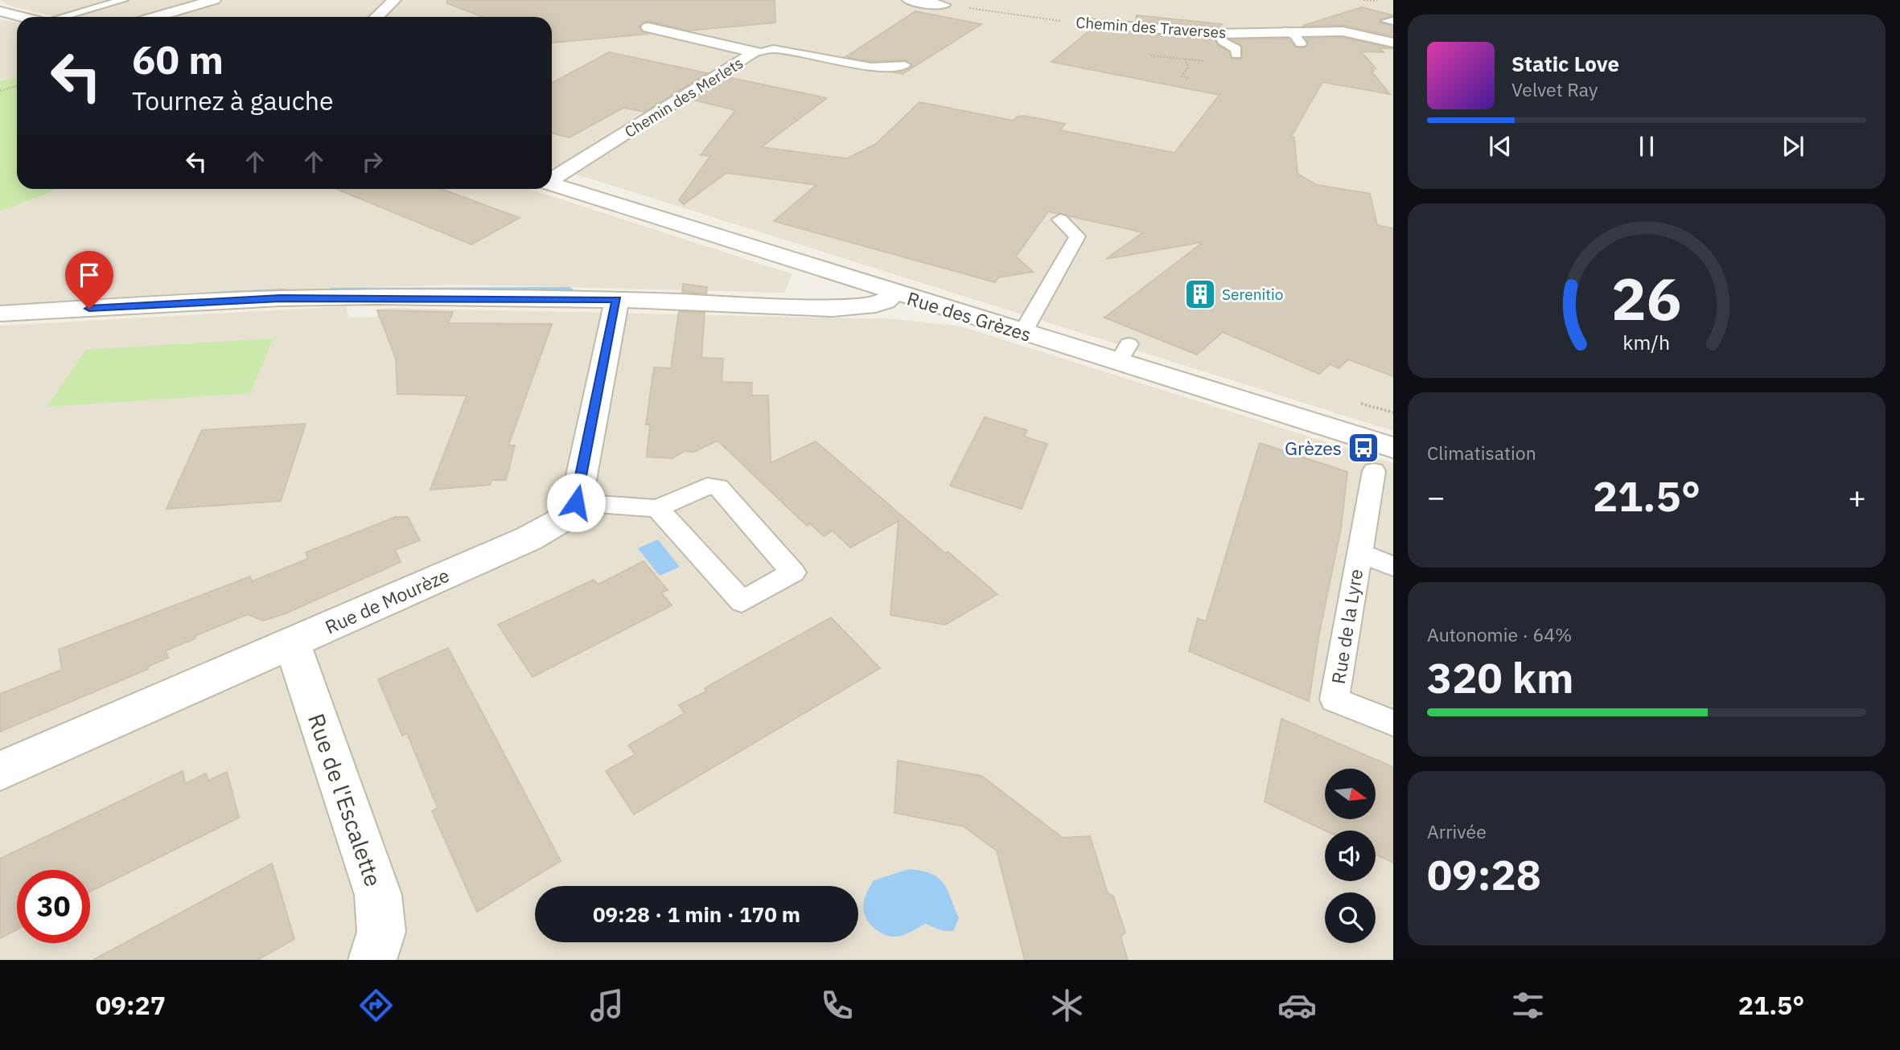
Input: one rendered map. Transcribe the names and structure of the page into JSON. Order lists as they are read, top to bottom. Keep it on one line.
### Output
{"streets":{"street":["Chemin des Traverses","Chemin des Merlets","Rue des Grèzes","Rue de Mourèze","Rue de l'Escalette"],"lane":["Rue de la Lyre"]},"crossings":[["Rue de Mourèze","Rue de l'Escalette"]],"places":{"building":["Serenitio"],"bus stop":["Grèzes"]},"north":"right","page":{"turn":["60 m","Tournez à gauche"],"song":["Static Love","Velvet Ray"],"tile":["Climatisation",["Autonomie · 64%","320 km"],["Arrivée","09:28"]],"heat":["−","21.5°","+"],"limit":"30","trip":"09:28 · 1 min · 170 m","tabs":["09:27","21.5°"],"gauge":["26","km/h"]}}
